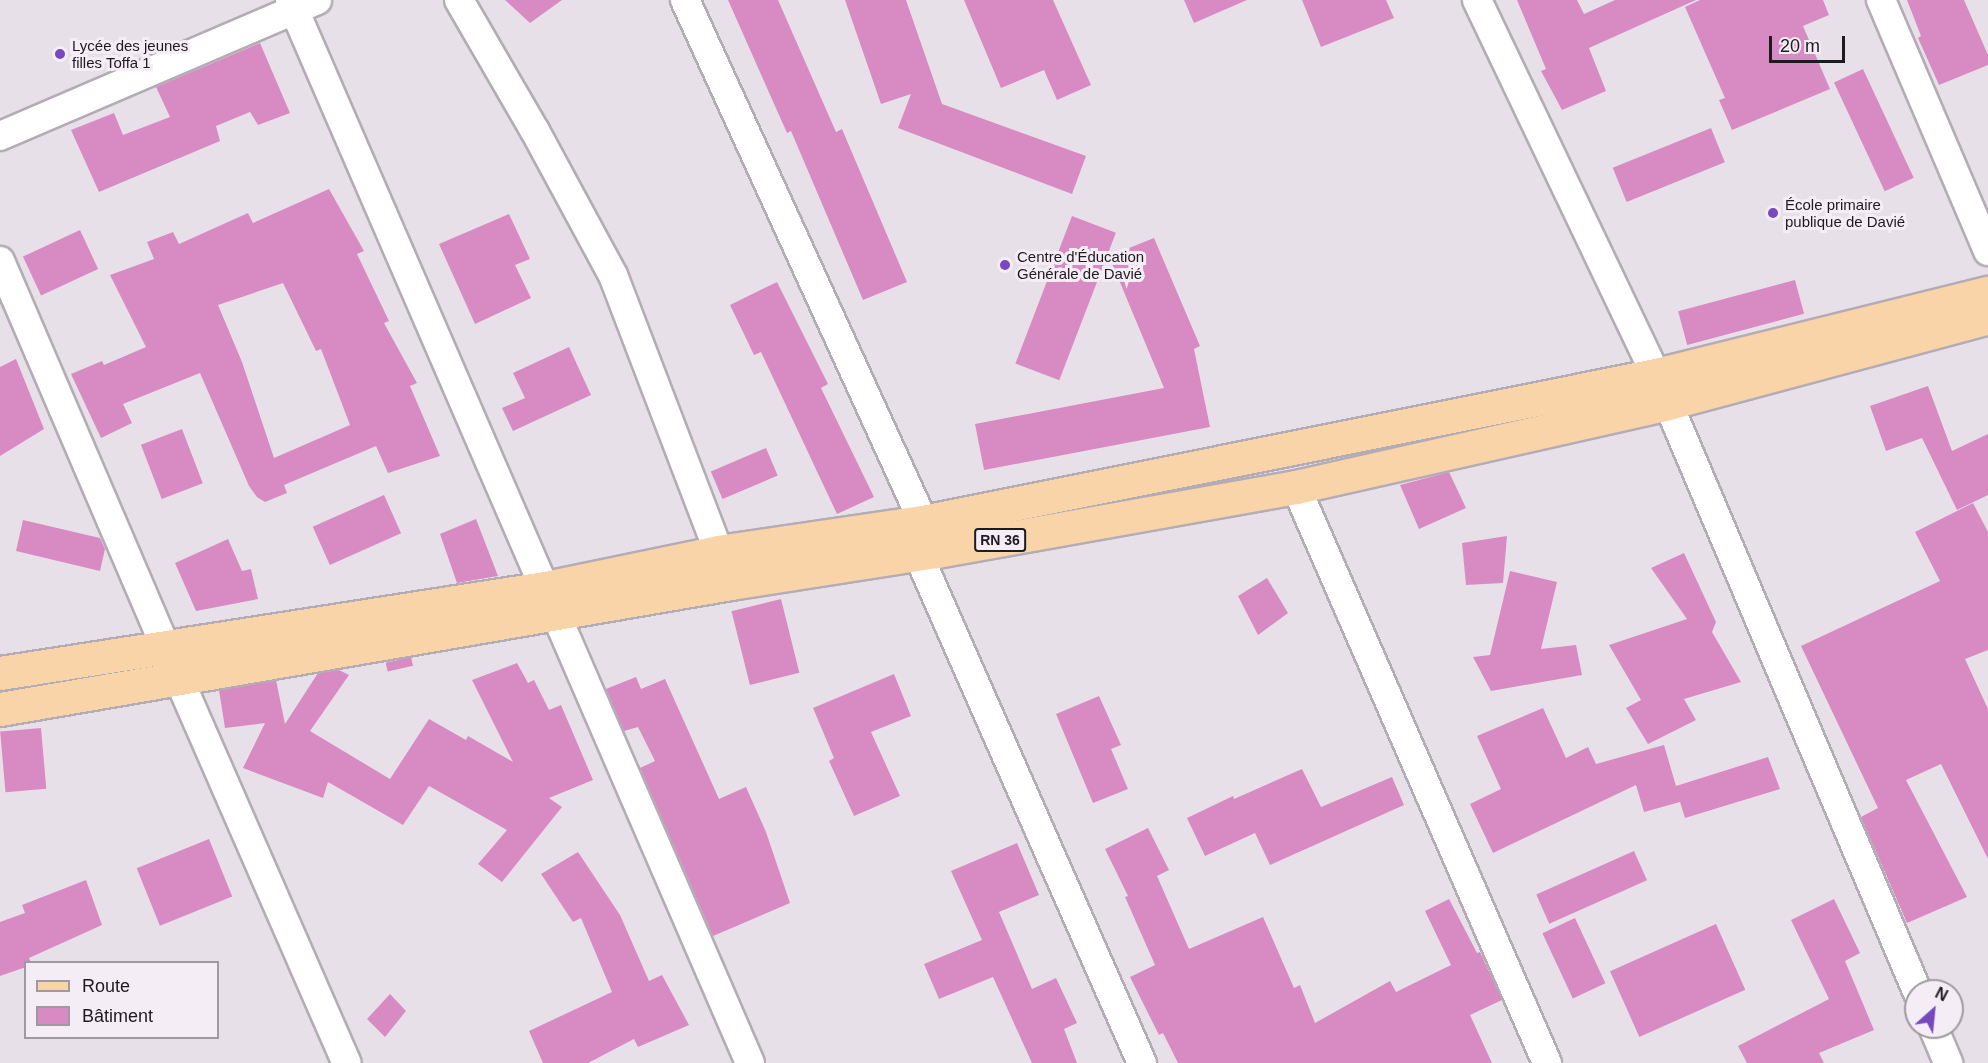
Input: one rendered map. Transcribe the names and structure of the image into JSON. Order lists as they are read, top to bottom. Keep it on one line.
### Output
{"streets":{"main road":["RN 36"]},"places":["Lycée des jeunes filles Toffa 1","École primaire publique de Davié","Centre d'Éducation Générale de Davié"],"legend":["Route","Bâtiment"],"scale_bar":"20 m","north":"top right"}
